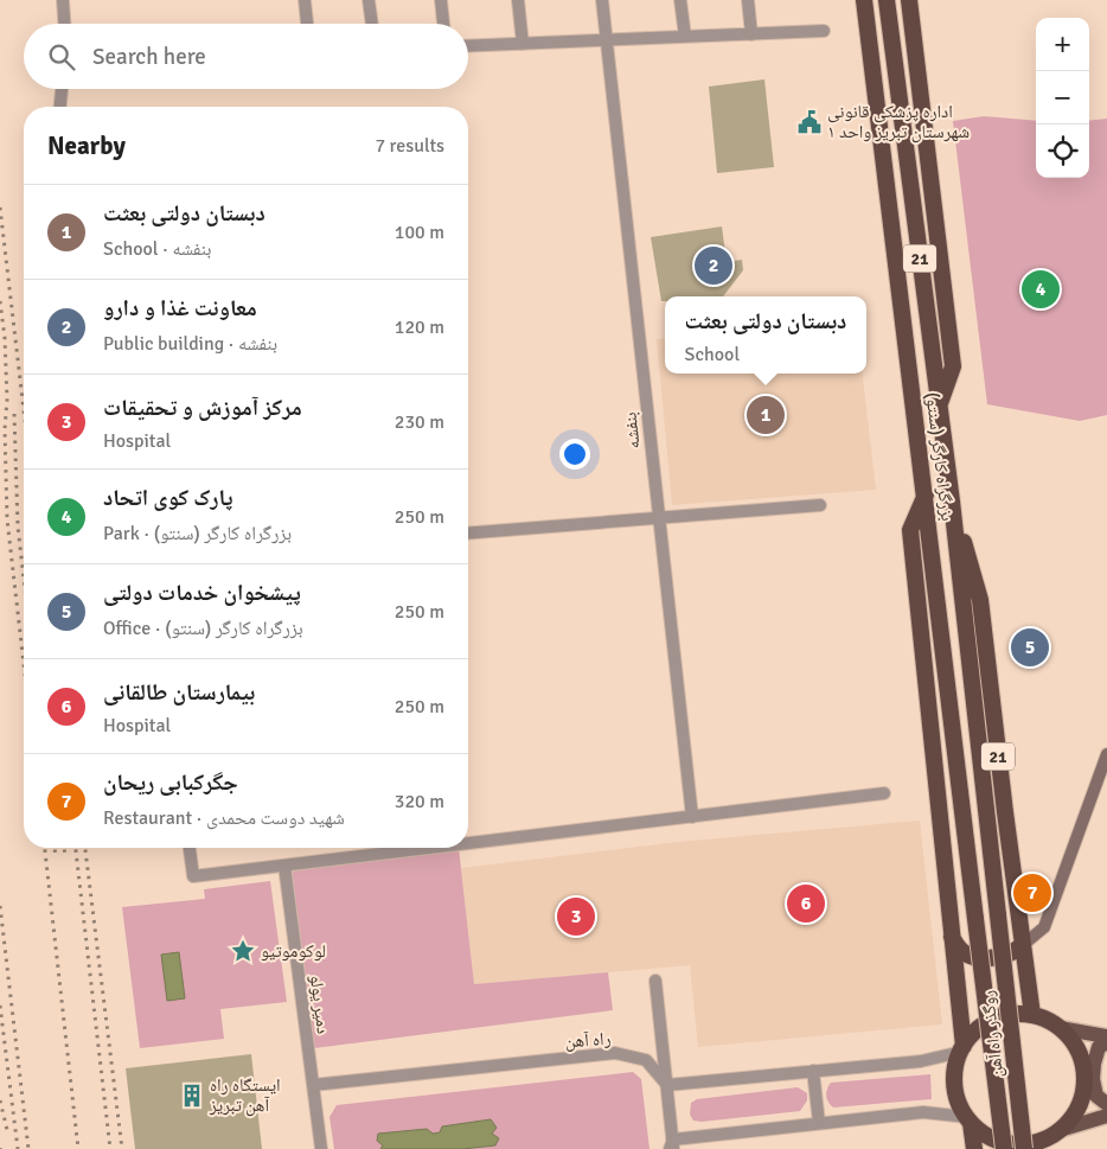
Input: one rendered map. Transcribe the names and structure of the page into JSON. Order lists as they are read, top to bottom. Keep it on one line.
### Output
{"streets":{"highway":["21","بزرگراه کارگر (سنتو)","روگذر راه آهن"],"street":["بنفشه","دمیر یولو","راه آهن"]},"crossings":[["21","بزرگراه کارگر (سنتو)"],["بزرگراه کارگر (سنتو)","روگذر راه آهن"],["دمیر یولو","راه آهن"]],"places":{"public building":["اداره پزشکی قانونی شهرستان تبریز واحد ۱"],"place":["لوکوموتیو"],"building":["ایستگاه راه آهن تبریز"]},"page":{"map_buttons":["+","−"],"search":"Search here","heading":["Nearby","7 results"],"list":[{"mark":"1","name":"دبستان دولتی بعثت","note":"School · بنفشه","value":"100 m"},{"mark":"2","name":"معاونت غذا و دارو","note":"Public building · بنفشه","value":"120 m"},{"mark":"3","name":"مرکز آموزش و تحقیقات","note":"Hospital","value":"230 m"},{"mark":"4","name":"پارک کوی اتحاد","note":"Park · بزرگراه کارگر (سنتو)","value":"250 m"},{"mark":"5","name":"پیشخوان خدمات دولتی","note":"Office · بزرگراه کارگر (سنتو)","value":"250 m"},{"mark":"6","name":"بیمارستان طالقانی","note":"Hospital","value":"250 m"},{"mark":"7","name":"جگرکبابی ریحان","note":"Restaurant · شهید دوست محمدی","value":"320 m"}],"pins":["2","4","1","5","7","6","3"],"popup":["دبستان دولتی بعثت","School"]}}
